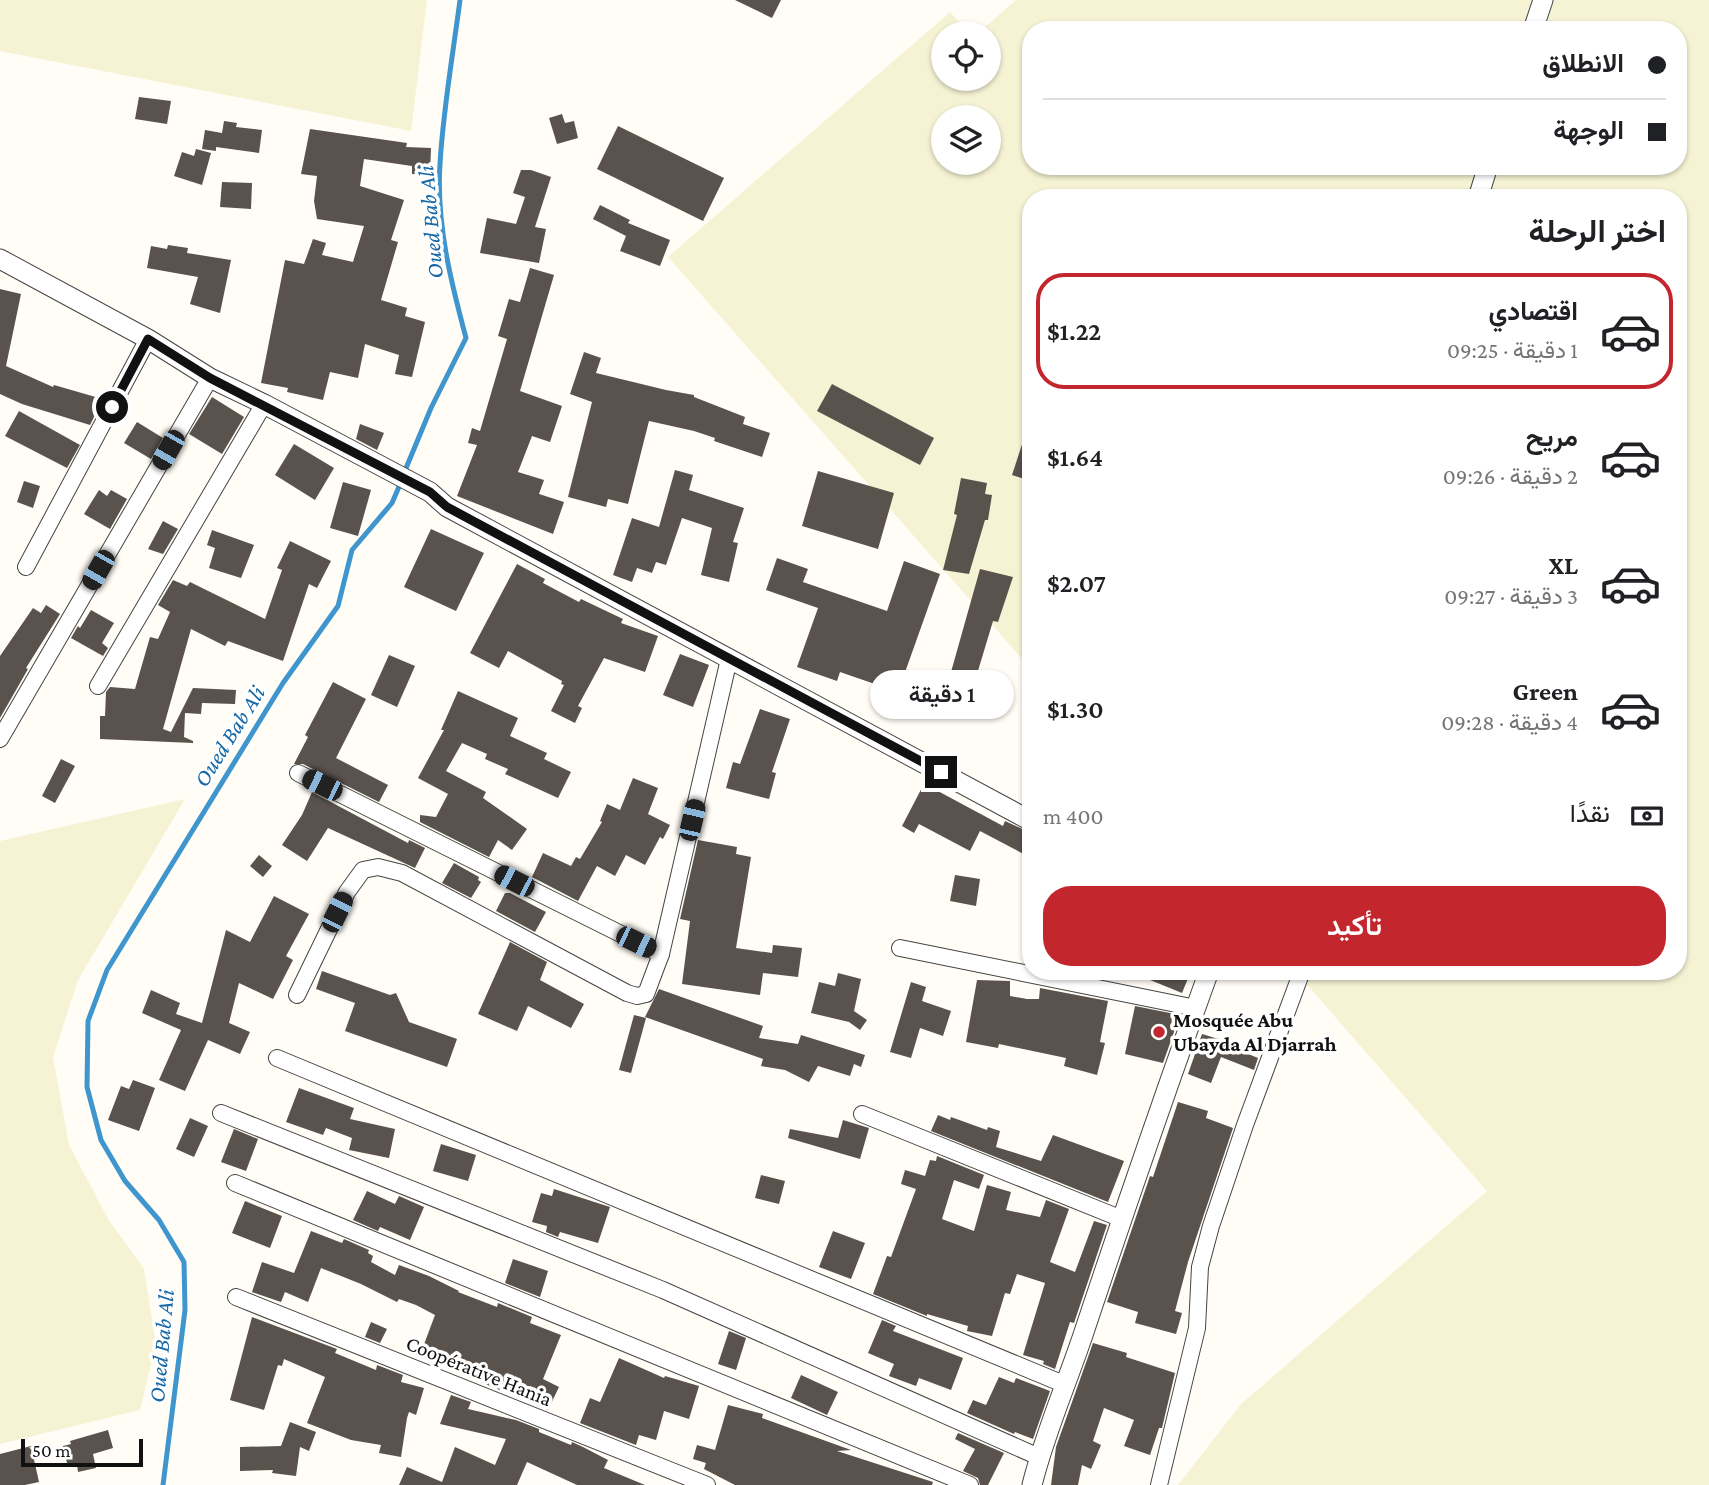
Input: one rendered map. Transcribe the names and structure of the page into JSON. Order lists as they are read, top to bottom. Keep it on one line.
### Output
{"streets":{"street":["Coopérative Hania"]},"water":["Oued Bab Ali"],"places":["Mosquée Abu Ubayda Al Djarrah"],"scale_bar":"50 m","page":{"banner":["الانطلاق","الوجهة"],"heading":"اختر الرحلة","list":[{"name":"اقتصادي","note":"1 دقيقة · 09:25","value":"$1.22"},{"name":"مريح","note":"2 دقيقة · 09:26","value":"$1.64"},{"name":"XL","note":"3 دقيقة · 09:27","value":"$2.07"},{"name":"Green","note":"4 دقيقة · 09:28","value":"$1.30"}],"bubble":"1 دقيقة","pay":["نقدًا","400 m"],"buttons":"تأكيد","scale":"50 m"}}
